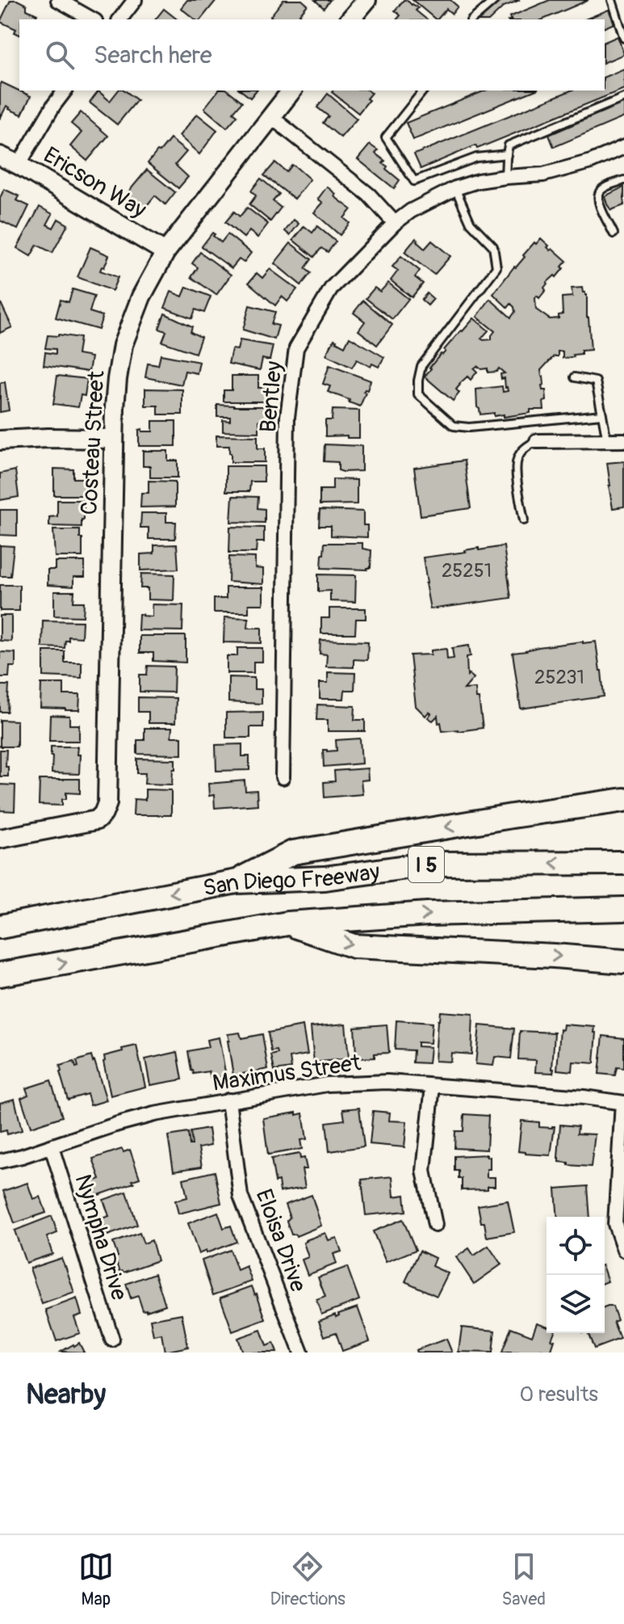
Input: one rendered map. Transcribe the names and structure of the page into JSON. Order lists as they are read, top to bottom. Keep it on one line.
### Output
{"streets":{"highway":["I 5","San Diego Freeway"],"street":["Ericson Way","Bentley","Costeau Street","Maximus Street","Nympha Drive","Eloisa Drive"]},"crossings":[["Ericson Way","Costeau Street"],["Maximus Street","Nympha Drive"],["Maximus Street","Eloisa Drive"]],"house_numbers":["25251","25231"],"page":{"search":"Search here","heading":["Nearby","0 results"],"nav":["Map","Directions","Saved"]}}
